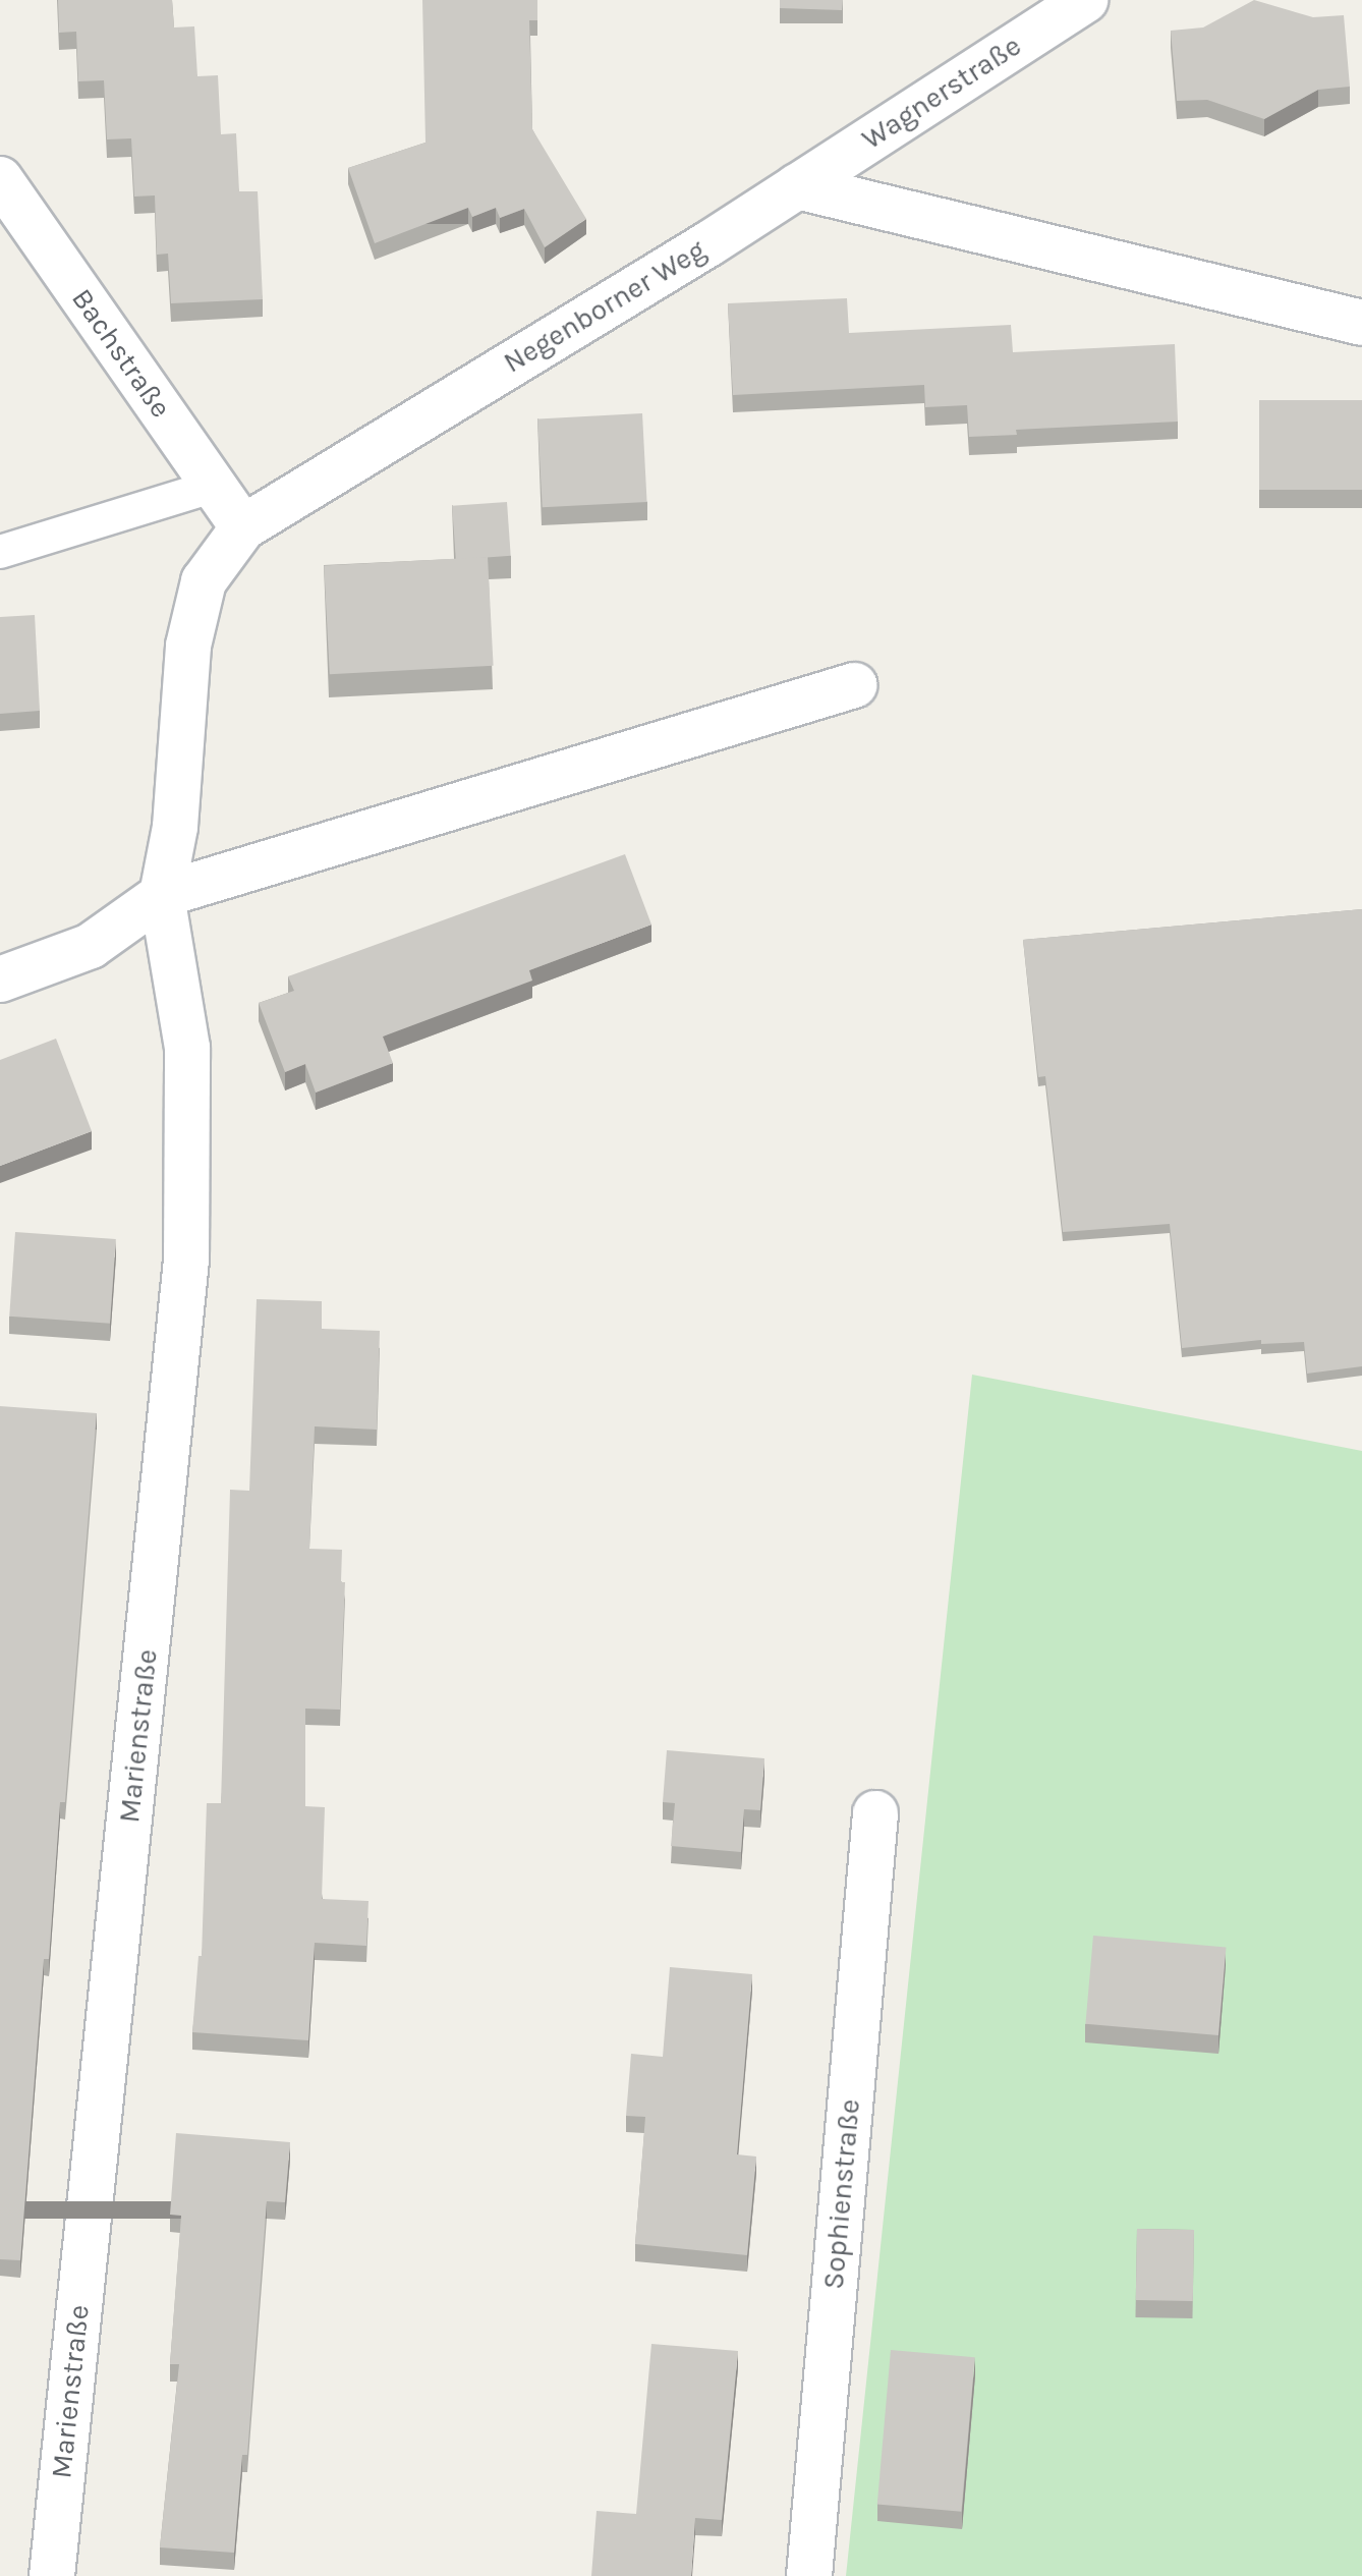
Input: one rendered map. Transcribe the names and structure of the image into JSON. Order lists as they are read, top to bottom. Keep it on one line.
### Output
{"streets":{"street":["Wagnerstraße","Negenborner Weg","Bachstraße","Marienstraße","Sophienstraße"]},"crossings":[["Wagnerstraße","Negenborner Weg"],["Negenborner Weg","Bachstraße"],["Negenborner Weg","Marienstraße"]]}
